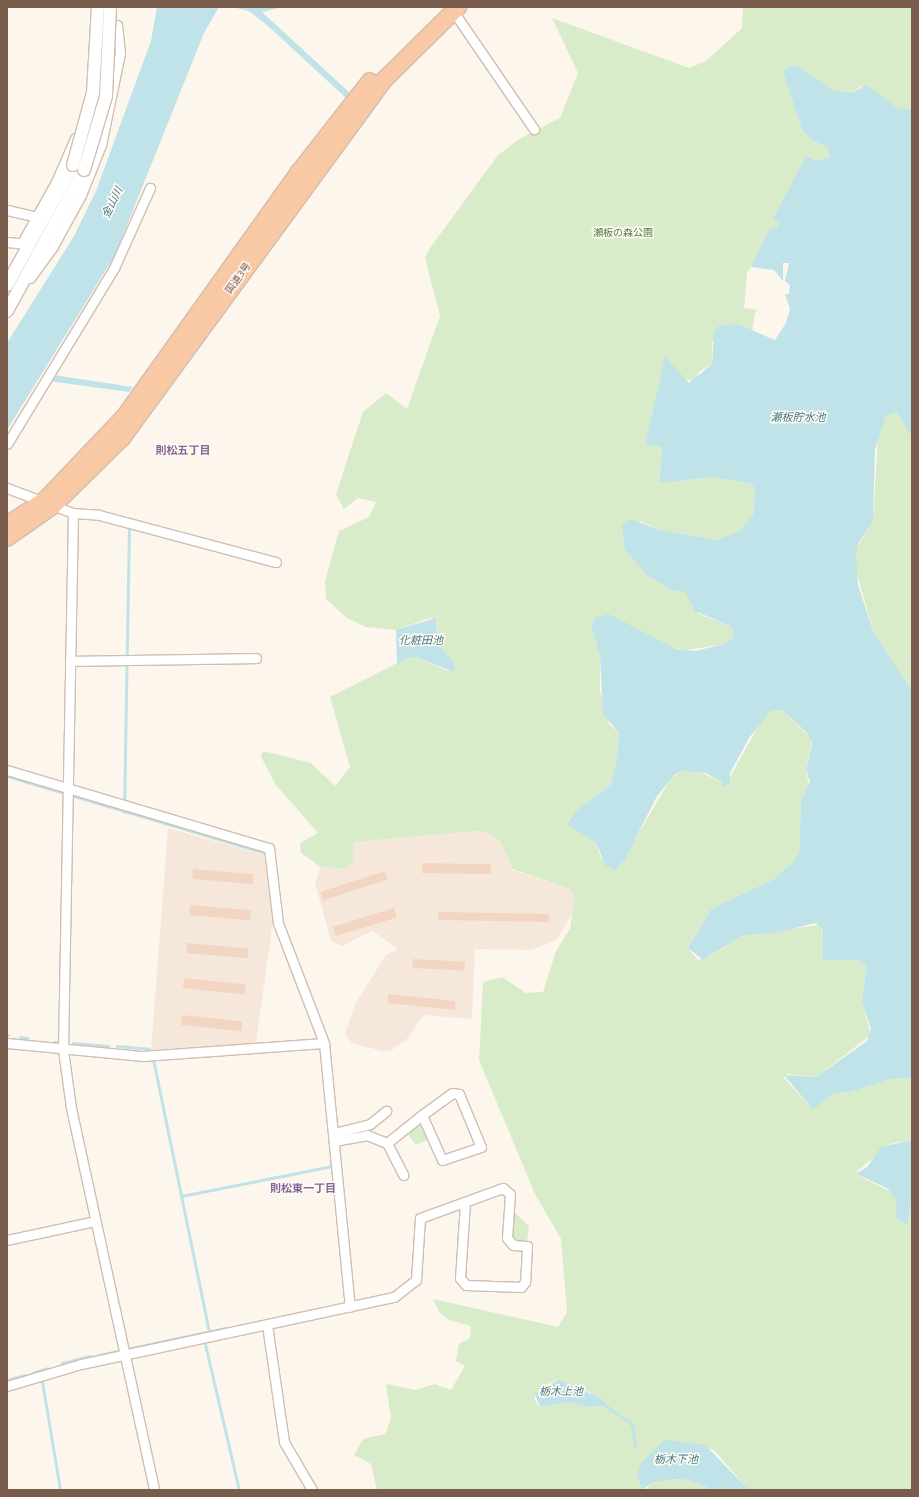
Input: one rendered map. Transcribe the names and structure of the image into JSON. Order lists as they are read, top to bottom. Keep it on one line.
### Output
{"streets":{"highway":["国道3号"]},"districts":["則松五丁目","則松東一丁目"],"water":["金山川","瀬板貯水池","化粧田池","栃木上池","栃木下池"],"parks":["瀬板の森公園"]}
